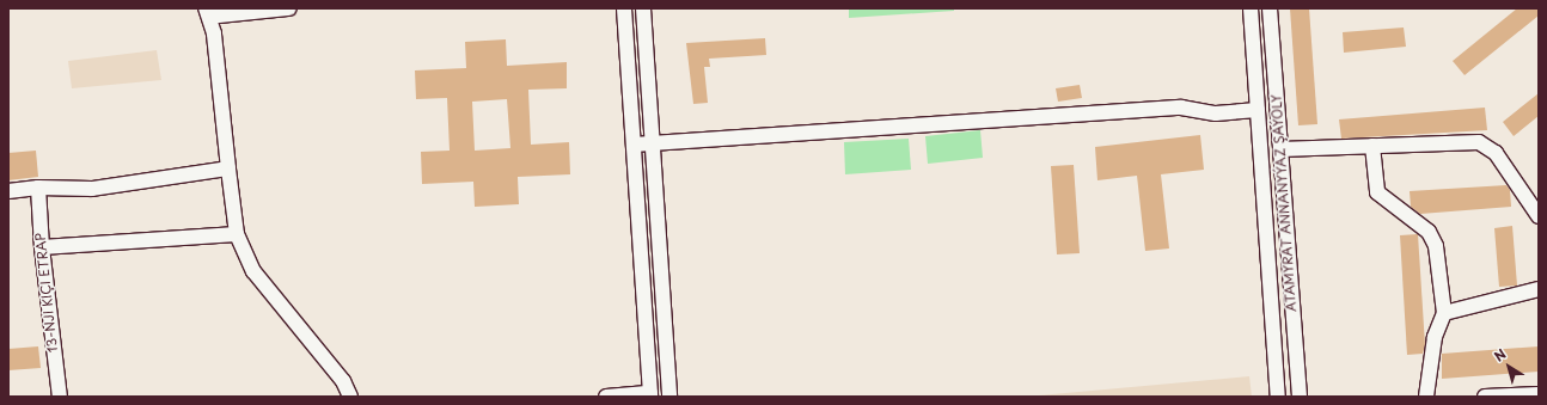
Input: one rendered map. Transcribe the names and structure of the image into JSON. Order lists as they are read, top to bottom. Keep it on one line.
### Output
{"streets":{"street":["ATAMYRAT ANNANYÝAZ ŞAÝOLY","13-NJI KIÇI ETRAP"]},"north":"top left"}
